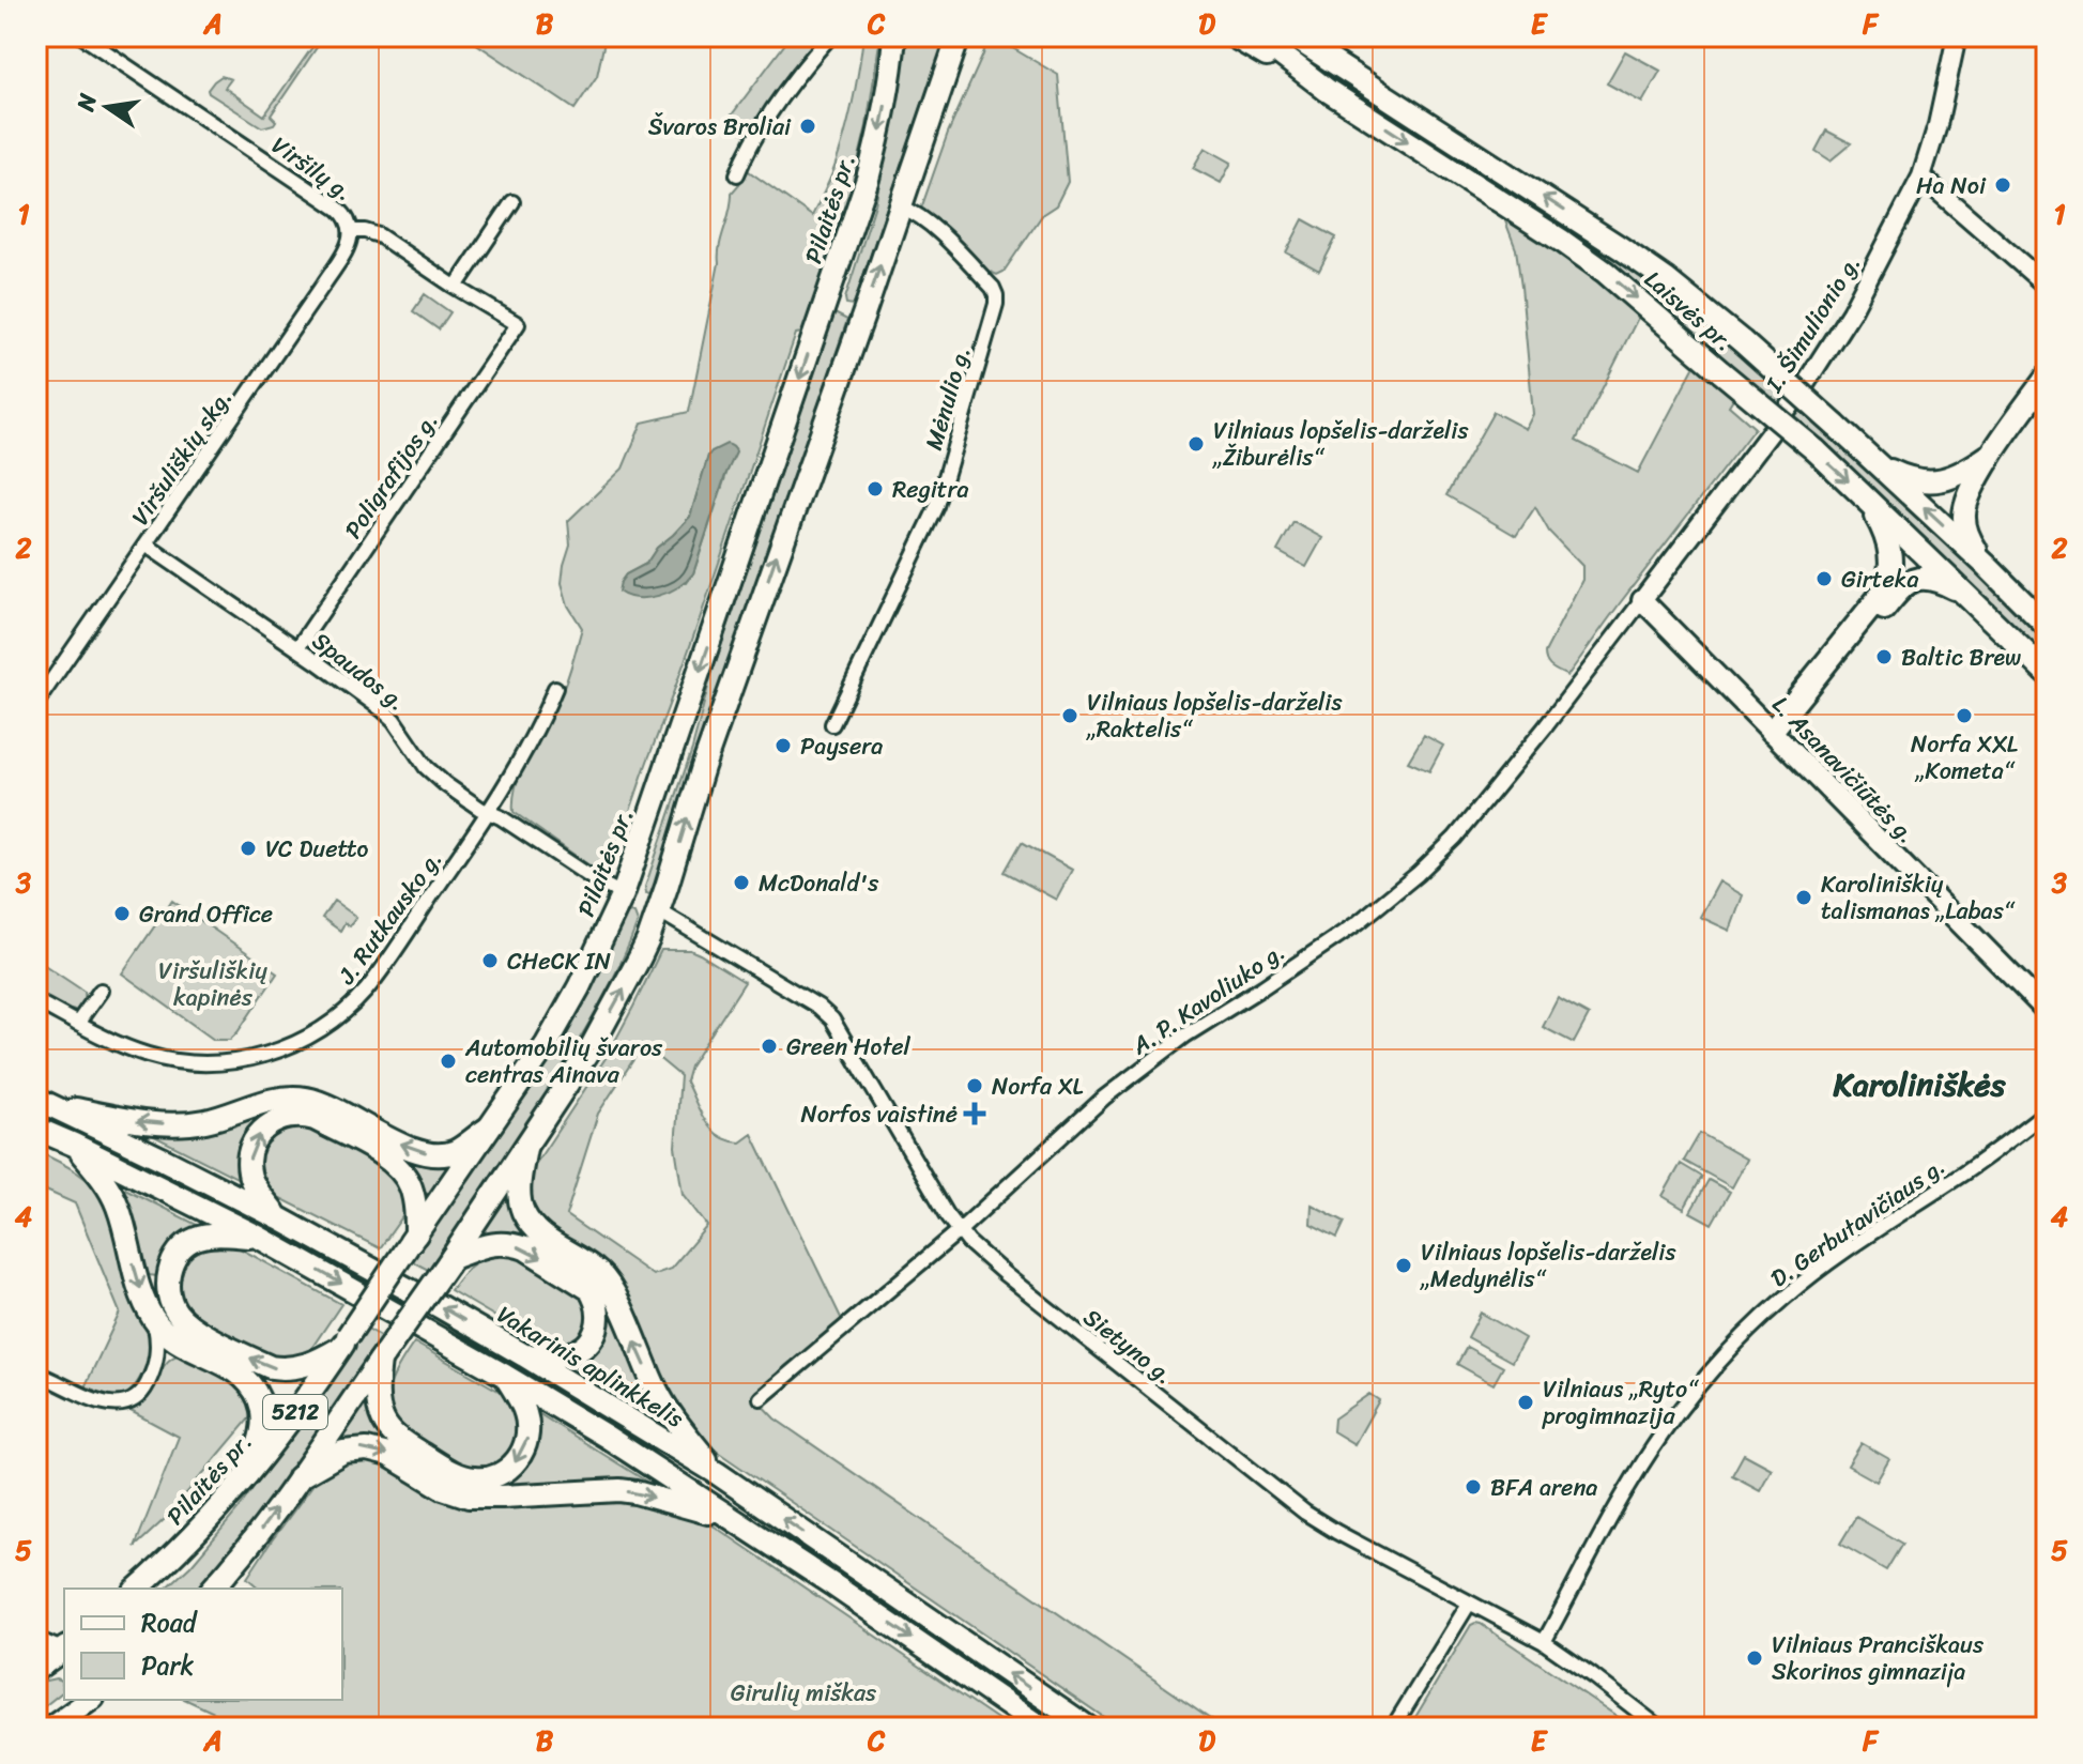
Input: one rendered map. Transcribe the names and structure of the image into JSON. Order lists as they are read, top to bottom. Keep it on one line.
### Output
{"streets":{"main road":["Pilaitės pr.","Laisvės pr.","L. Asanavičiūtės g.","Vakarinis aplinkkelis","5212"],"street":["Viršilų g.","I. Šimulionio g.","Mėnulio g.","Viršuliškių skg.","Poligrafijos g.","Spaudos g.","J. Rutkausko g.","A. P. Kavoliuko g.","D. Gerbutavičiaus g.","Sietyno g."]},"crossings":[["Viršilų g.","Viršuliškių skg."],["Viršilų g.","Poligrafijos g."],["Pilaitės pr.","Spaudos g."],["I. Šimulionio g.","L. Asanavičiūtės g."],["I. Šimulionio g.","A. P. Kavoliuko g."],["Viršuliškių skg.","Spaudos g."],["Poligrafijos g.","Spaudos g."],["Spaudos g.","J. Rutkausko g."],["L. Asanavičiūtės g.","A. P. Kavoliuko g."],["A. P. Kavoliuko g.","Sietyno g."],["D. Gerbutavičiaus g.","Sietyno g."]],"districts":["Karoliniškės"],"parks":["Viršuliškių kapinės","Girulių miškas"],"places":{"other":["Švaros Broliai","Ha Noi","Vilniaus lopšelis-darželis „Žiburėlis“","Regitra","Girteka","Baltic Brew","Vilniaus lopšelis-darželis „Raktelis“","Norfa XXL „Kometa“","Paysera","VC Duetto","McDonald's","Karoliniškių talismanas „Labas“","Grand Office","CHeCK IN","Green Hotel","Automobilių švaros centras Ainava","Norfa XL","Vilniaus lopšelis-darželis „Medynėlis“","Vilniaus „Ryto“ progimnazija","BFA arena","Vilniaus Pranciškaus Skorinos gimnazija"],"health":["Norfos vaistinė"]},"legend":["Road","Park"],"north":"left","grid":{"columns":["A","B","C","D","E","F"],"rows":["1","2","3","4","5"]}}
